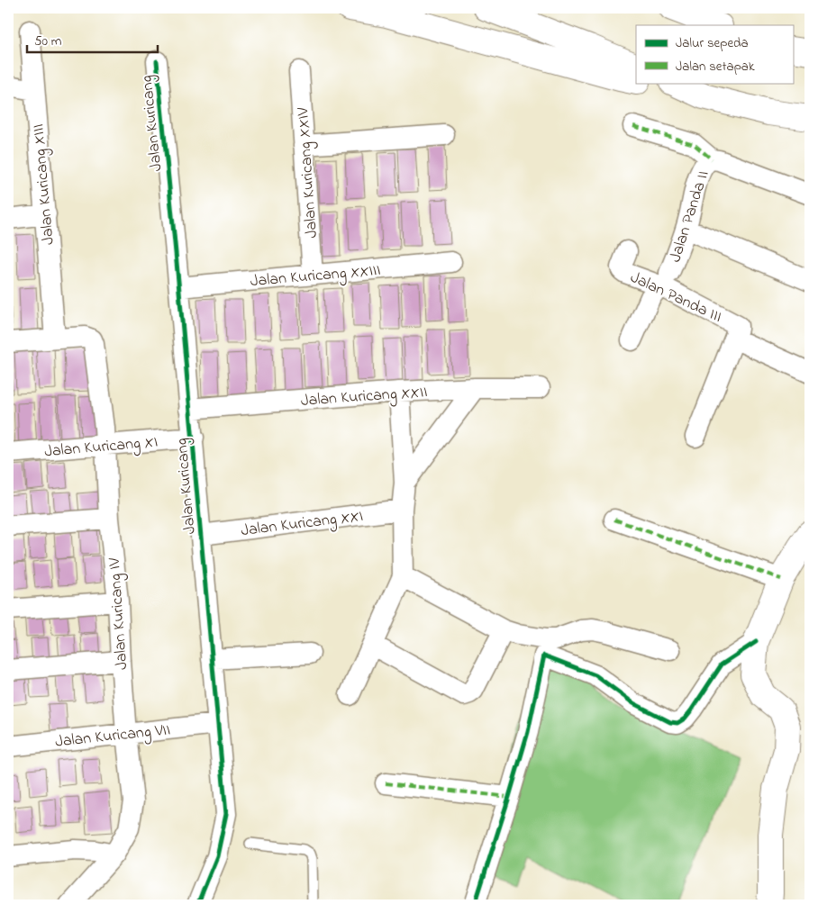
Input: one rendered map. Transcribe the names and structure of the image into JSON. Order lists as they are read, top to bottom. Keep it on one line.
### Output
{"streets":{"street":["Jalan Kuricang","Jalan Kuricang XXIV","Jalan Kuricang XIII","Jalan Panda II","Jalan Kuricang XXIII","Jalan Panda III","Jalan Kuricang XXII","Jalan Kuricang XI","Jalan Kuricang XXI","Jalan Kuricang IV","Jalan Kuricang VII"]},"crossings":[["Jalan Kuricang","Jalan Kuricang XXIII"],["Jalan Kuricang","Jalan Kuricang XXII"],["Jalan Kuricang","Jalan Kuricang XI"],["Jalan Kuricang","Jalan Kuricang XXI"],["Jalan Kuricang","Jalan Kuricang VII"],["Jalan Kuricang XXIV","Jalan Kuricang XXIII"],["Jalan Kuricang XIII","Jalan Kuricang IV"],["Jalan Panda II","Jalan Panda III"],["Jalan Kuricang XI","Jalan Kuricang IV"],["Jalan Kuricang IV","Jalan Kuricang VII"]],"legend":["Jalur sepeda","Jalan setapak"],"scale_bar":"50 m"}
